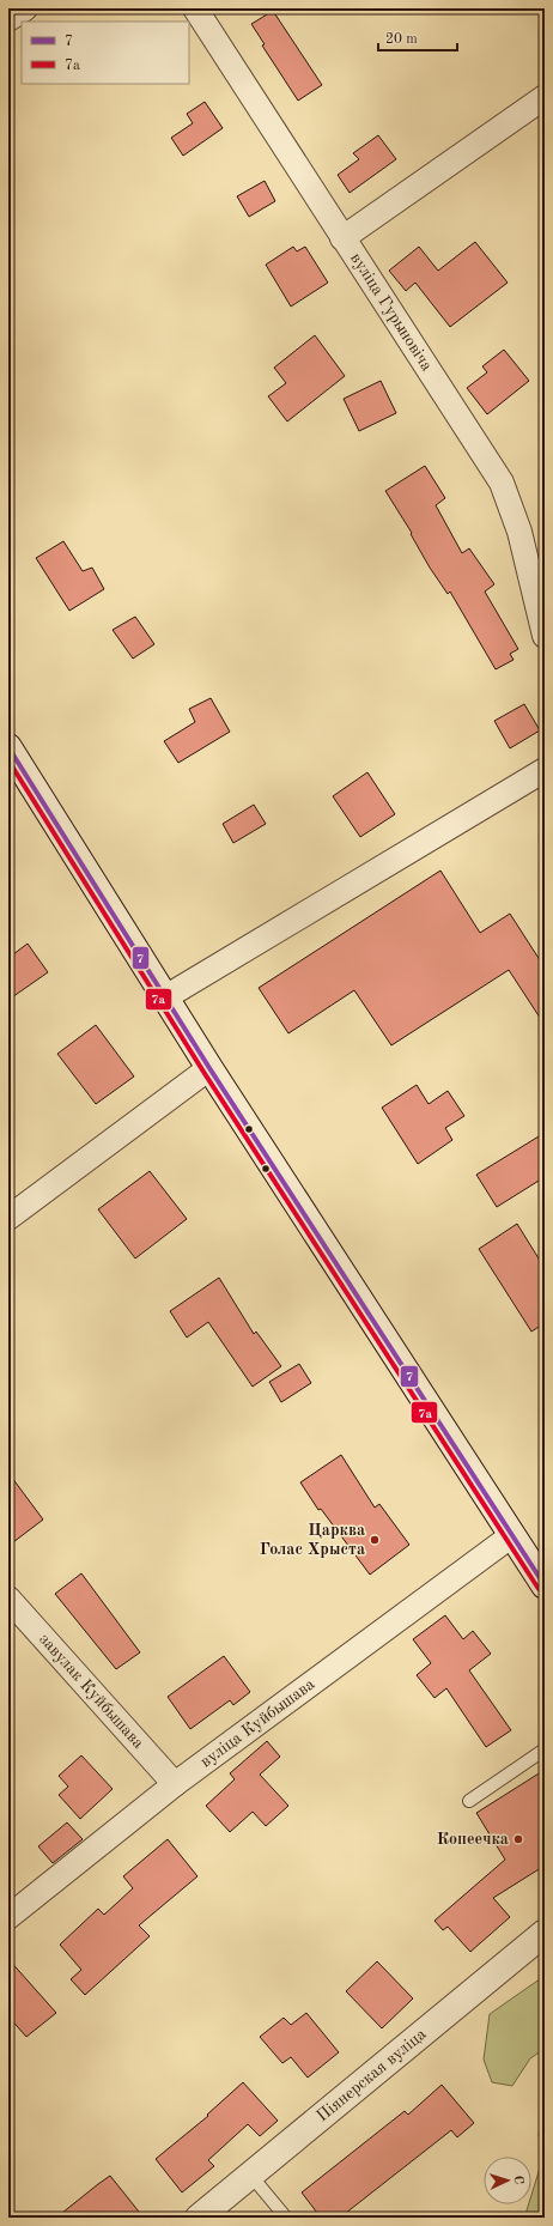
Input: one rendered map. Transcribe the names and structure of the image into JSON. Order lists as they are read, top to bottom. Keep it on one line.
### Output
{"streets":{"main road":["Піянерская вуліца"],"street":["вуліца Гурыновіча","завулак Куйбышава","вуліца Куйбышава"]},"crossings":[["завулак Куйбышава","вуліца Куйбышава"]],"places":["Царква Голас Хрыста","Копеечка"],"lines":["transit line 7","transit line 7а"],"legend":["7","7а"],"scale_bar":"20 m","north":"right"}
